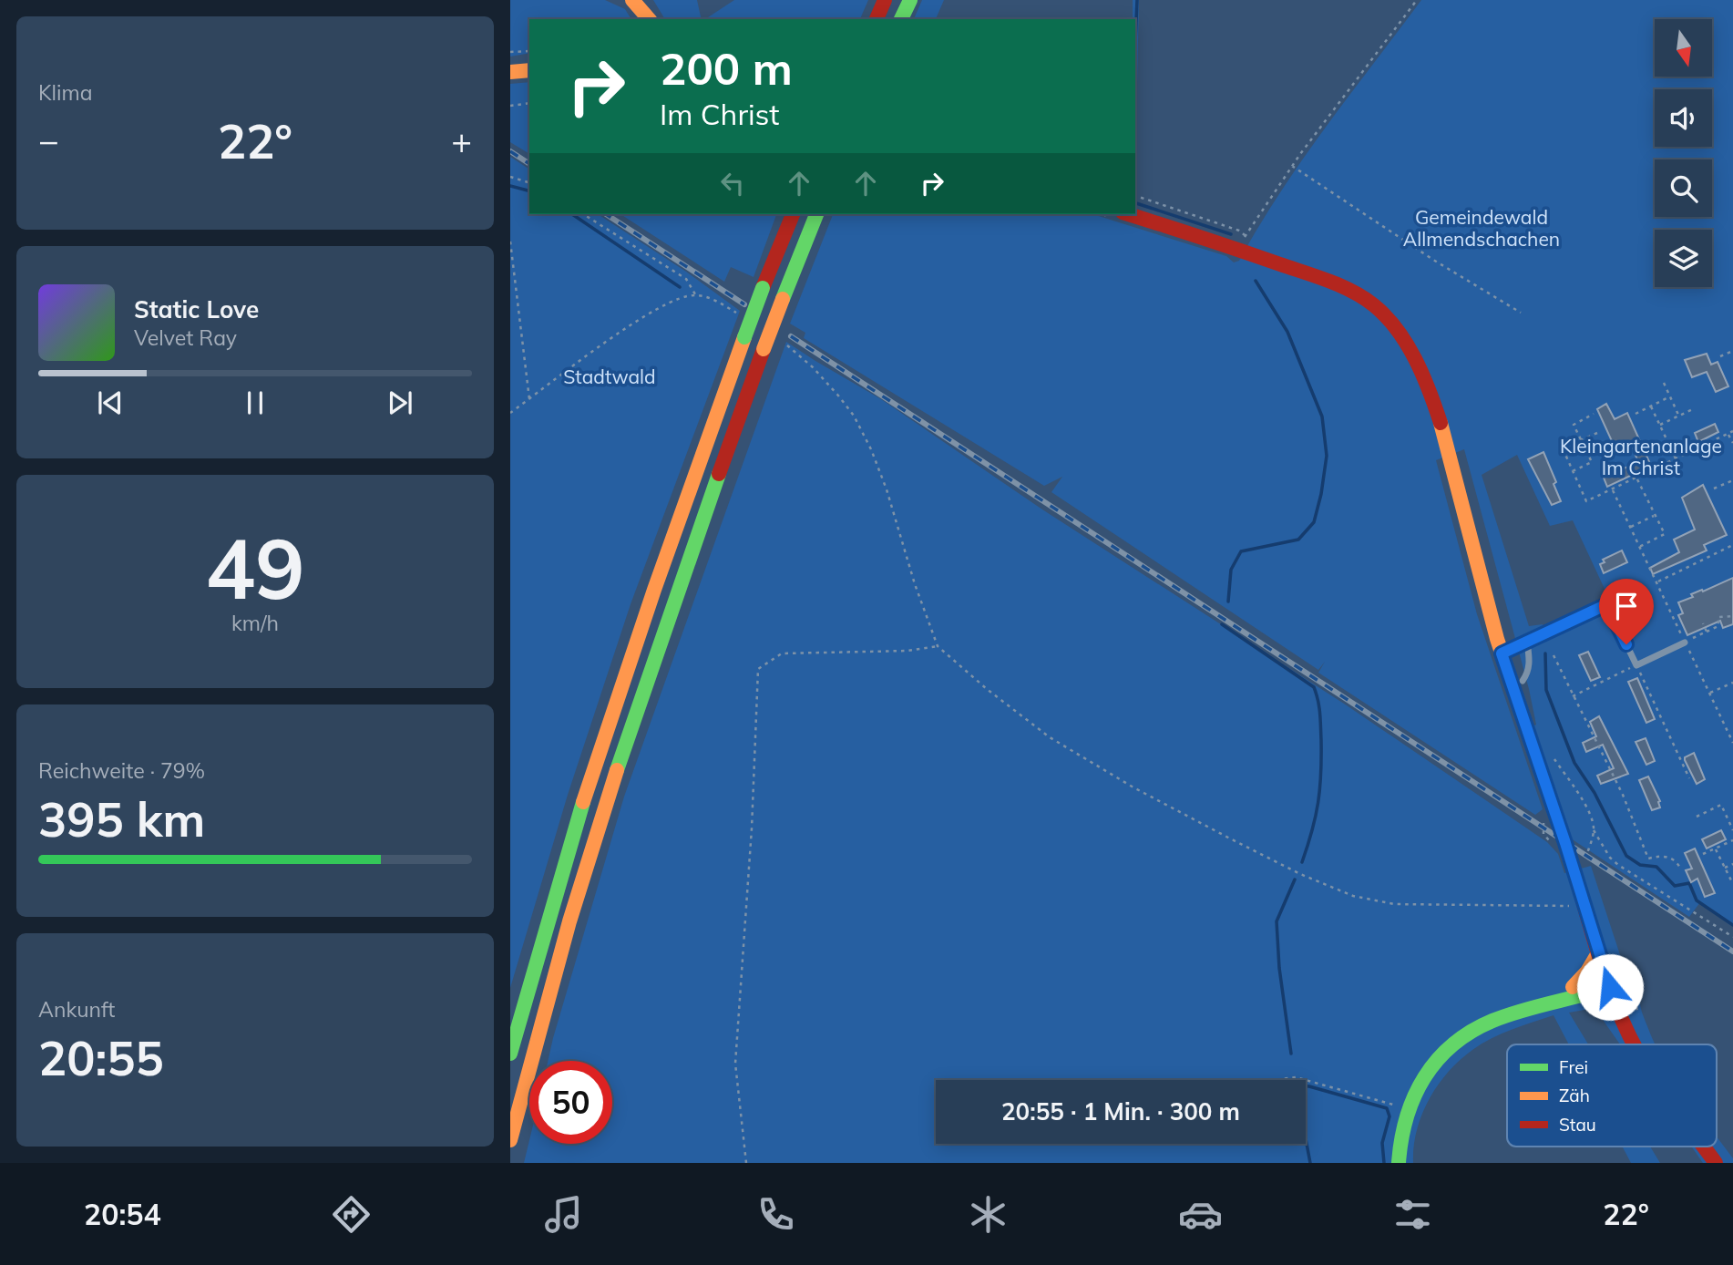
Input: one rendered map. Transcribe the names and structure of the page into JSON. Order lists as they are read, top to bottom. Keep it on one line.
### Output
{"parks":["Gemeindewald Allmendschachen","Stadtwald","Kleingartenanlage Im Christ"],"legend":["Frei","Zäh","Stau"],"north":"bottom","page":{"tile":["Klima",["49","km/h"],["Reichweite · 79%","395 km"],["Ankunft","20:55"]],"turn":["200 m","Im Christ"],"heat":["−","22°","+"],"song":["Static Love","Velvet Ray"],"limit":"50","trip":"20:55 · 1 Min. · 300 m","tabs":["20:54","22°"]}}
